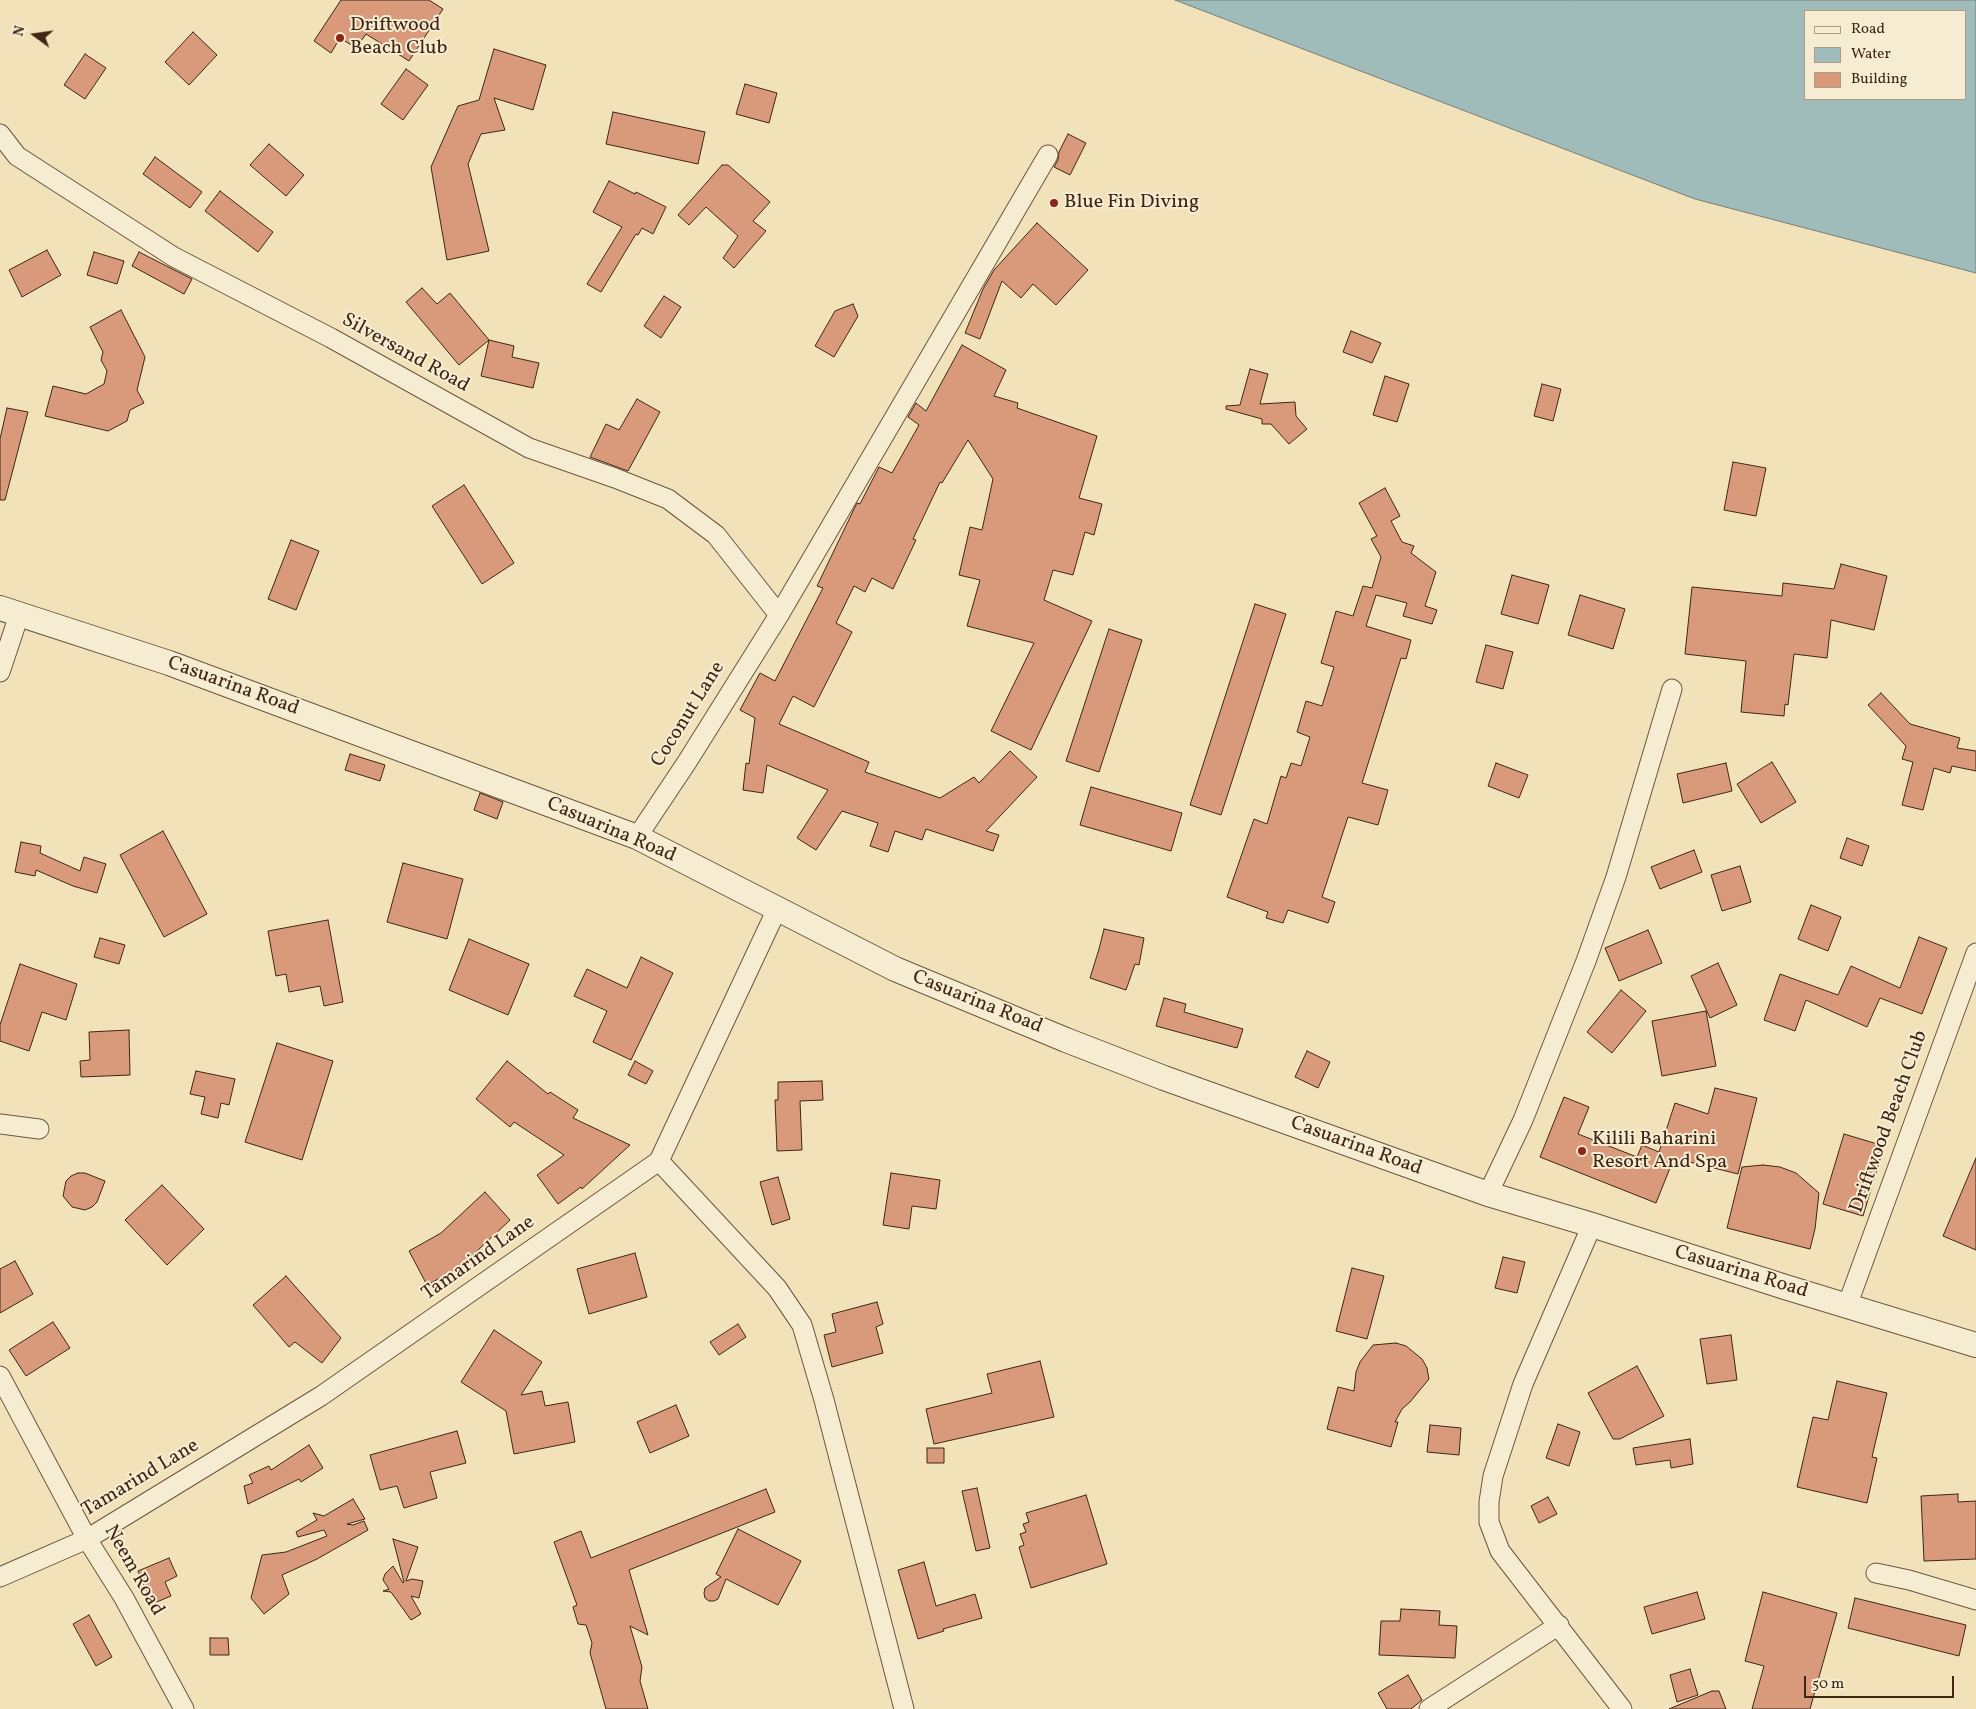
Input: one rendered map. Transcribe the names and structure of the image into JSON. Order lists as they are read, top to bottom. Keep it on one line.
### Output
{"streets":{"street":["Silversand Road","Casuarina Road","Coconut Lane","Driftwood Beach Club","Tamarind Lane","Neem Road"]},"crossings":[["Silversand Road","Coconut Lane"],["Casuarina Road","Coconut Lane"],["Casuarina Road","Driftwood Beach Club"],["Tamarind Lane","Neem Road"]],"places":["Driftwood Beach Club","Blue Fin Diving","Kilili Baharini Resort And Spa"],"legend":["Road","Water","Building"],"scale_bar":"50 m","north":"left"}
